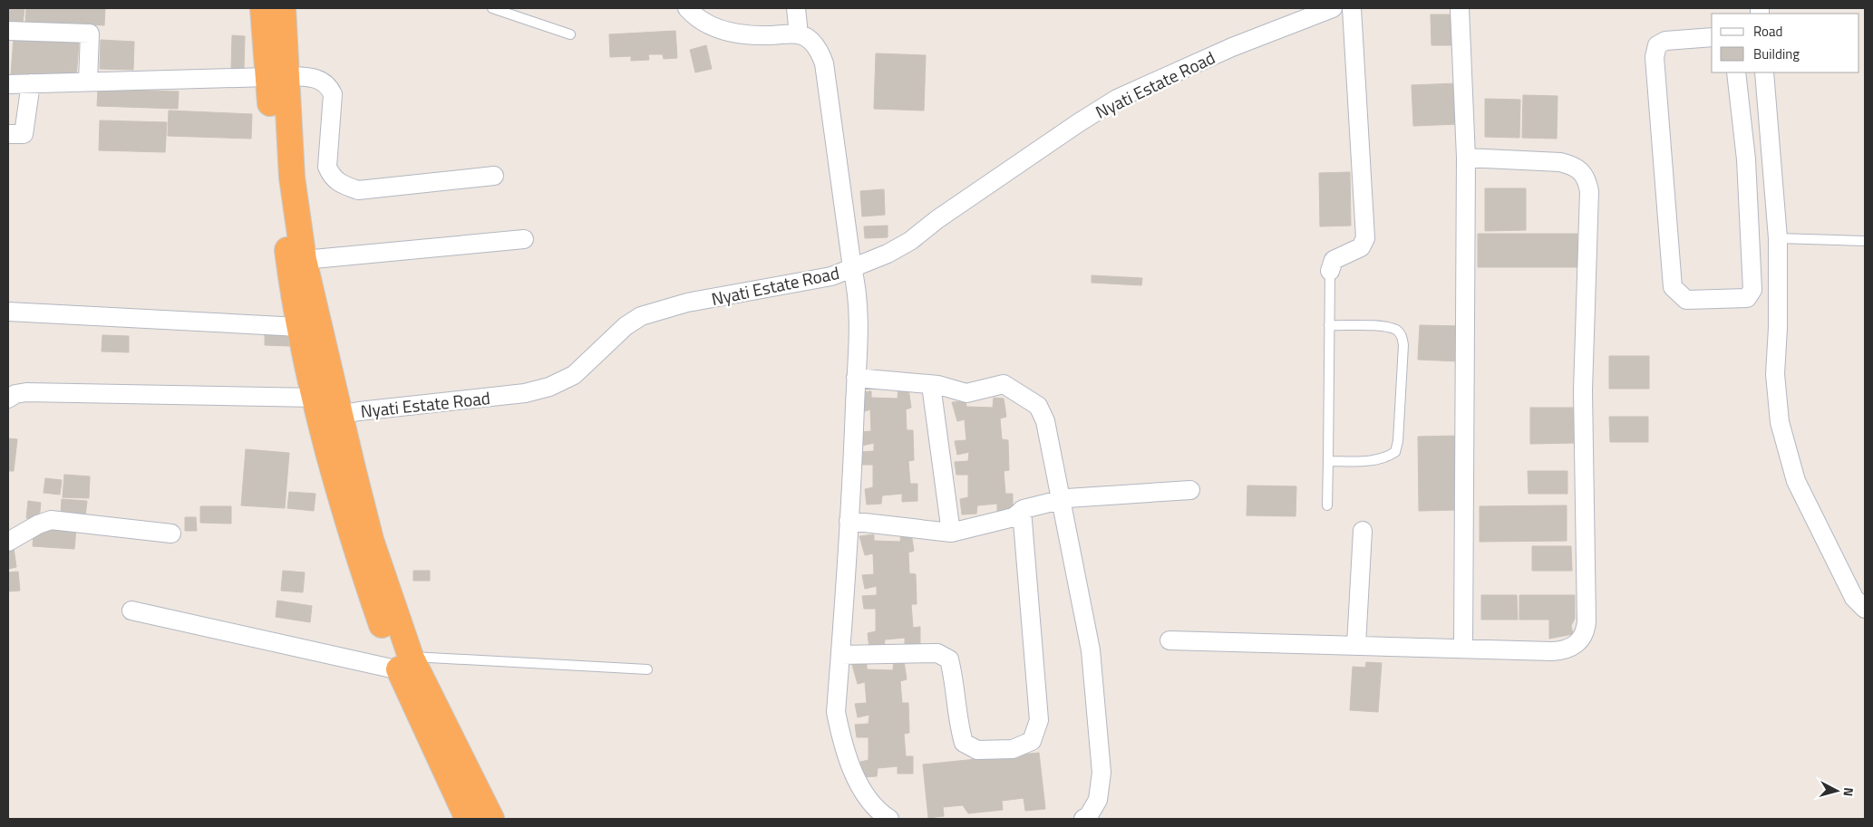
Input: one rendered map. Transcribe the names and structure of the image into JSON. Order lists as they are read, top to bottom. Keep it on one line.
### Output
{"streets":{"street":["Nyati Estate Road"]},"legend":["Road","Building"],"north":"right"}
